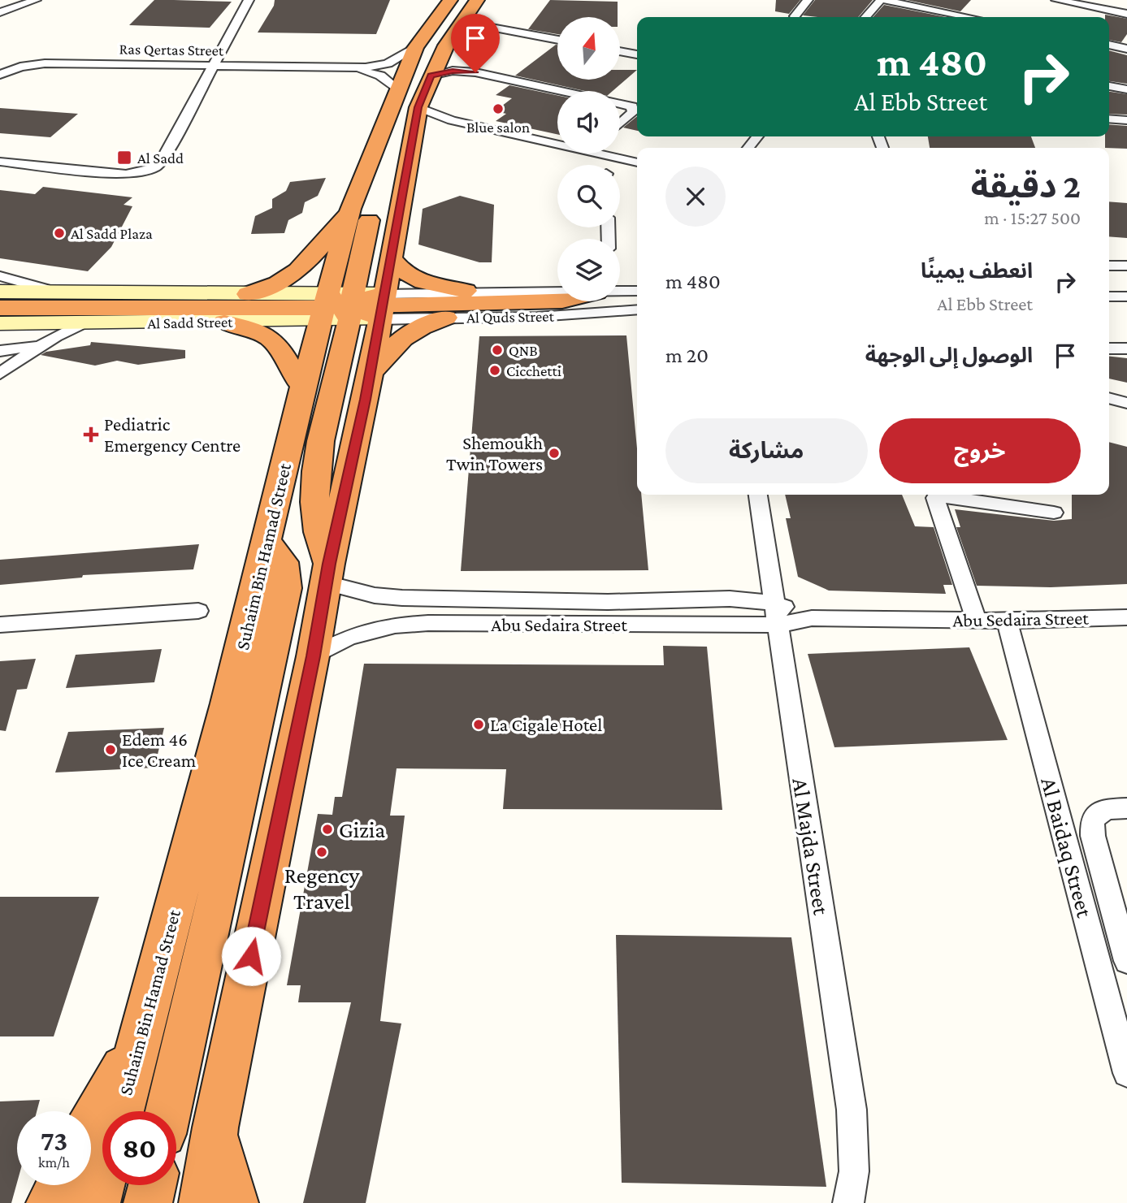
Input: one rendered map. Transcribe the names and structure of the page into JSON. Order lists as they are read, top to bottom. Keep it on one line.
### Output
{"streets":{"highway":["Suhaim Bin Hamad Street"],"main road":["Al Sadd Street"],"street":["Ras Qertas Street","Al Quds Street","Abu Sedaira Street","Al Majda Street","Al Baidaq Street"]},"crossings":[["Ras Qertas Street","Suhaim Bin Hamad Street"],["Al Quds Street","Al Sadd Street"],["Al Quds Street","Suhaim Bin Hamad Street"],["Al Sadd Street","Suhaim Bin Hamad Street"],["Suhaim Bin Hamad Street","Abu Sedaira Street"],["Abu Sedaira Street","Al Majda Street"],["Abu Sedaira Street","Al Baidaq Street"]],"places":{"other":["Blue salon","Al Sadd Plaza","QNB","Cicchetti","Shemoukh Twin Towers","La Cigale Hotel","Edem 46 Ice Cream","Gizia","Regency Travel"],"transit":["Al Sadd"],"health":["Pediatric Emergency Centre"]},"north":"top","page":{"turn":["480 m","Al Ebb Street"],"heading":["2 دقيقة","500 m · 15:27"],"list":[{"name":"انعطف يمينًا","note":"Al Ebb Street","value":"480 m"},{"name":"الوصول إلى الوجهة","value":"20 m"}],"buttons":["خروج","مشاركة"],"speed":"73 km/h","limit":"80"}}
